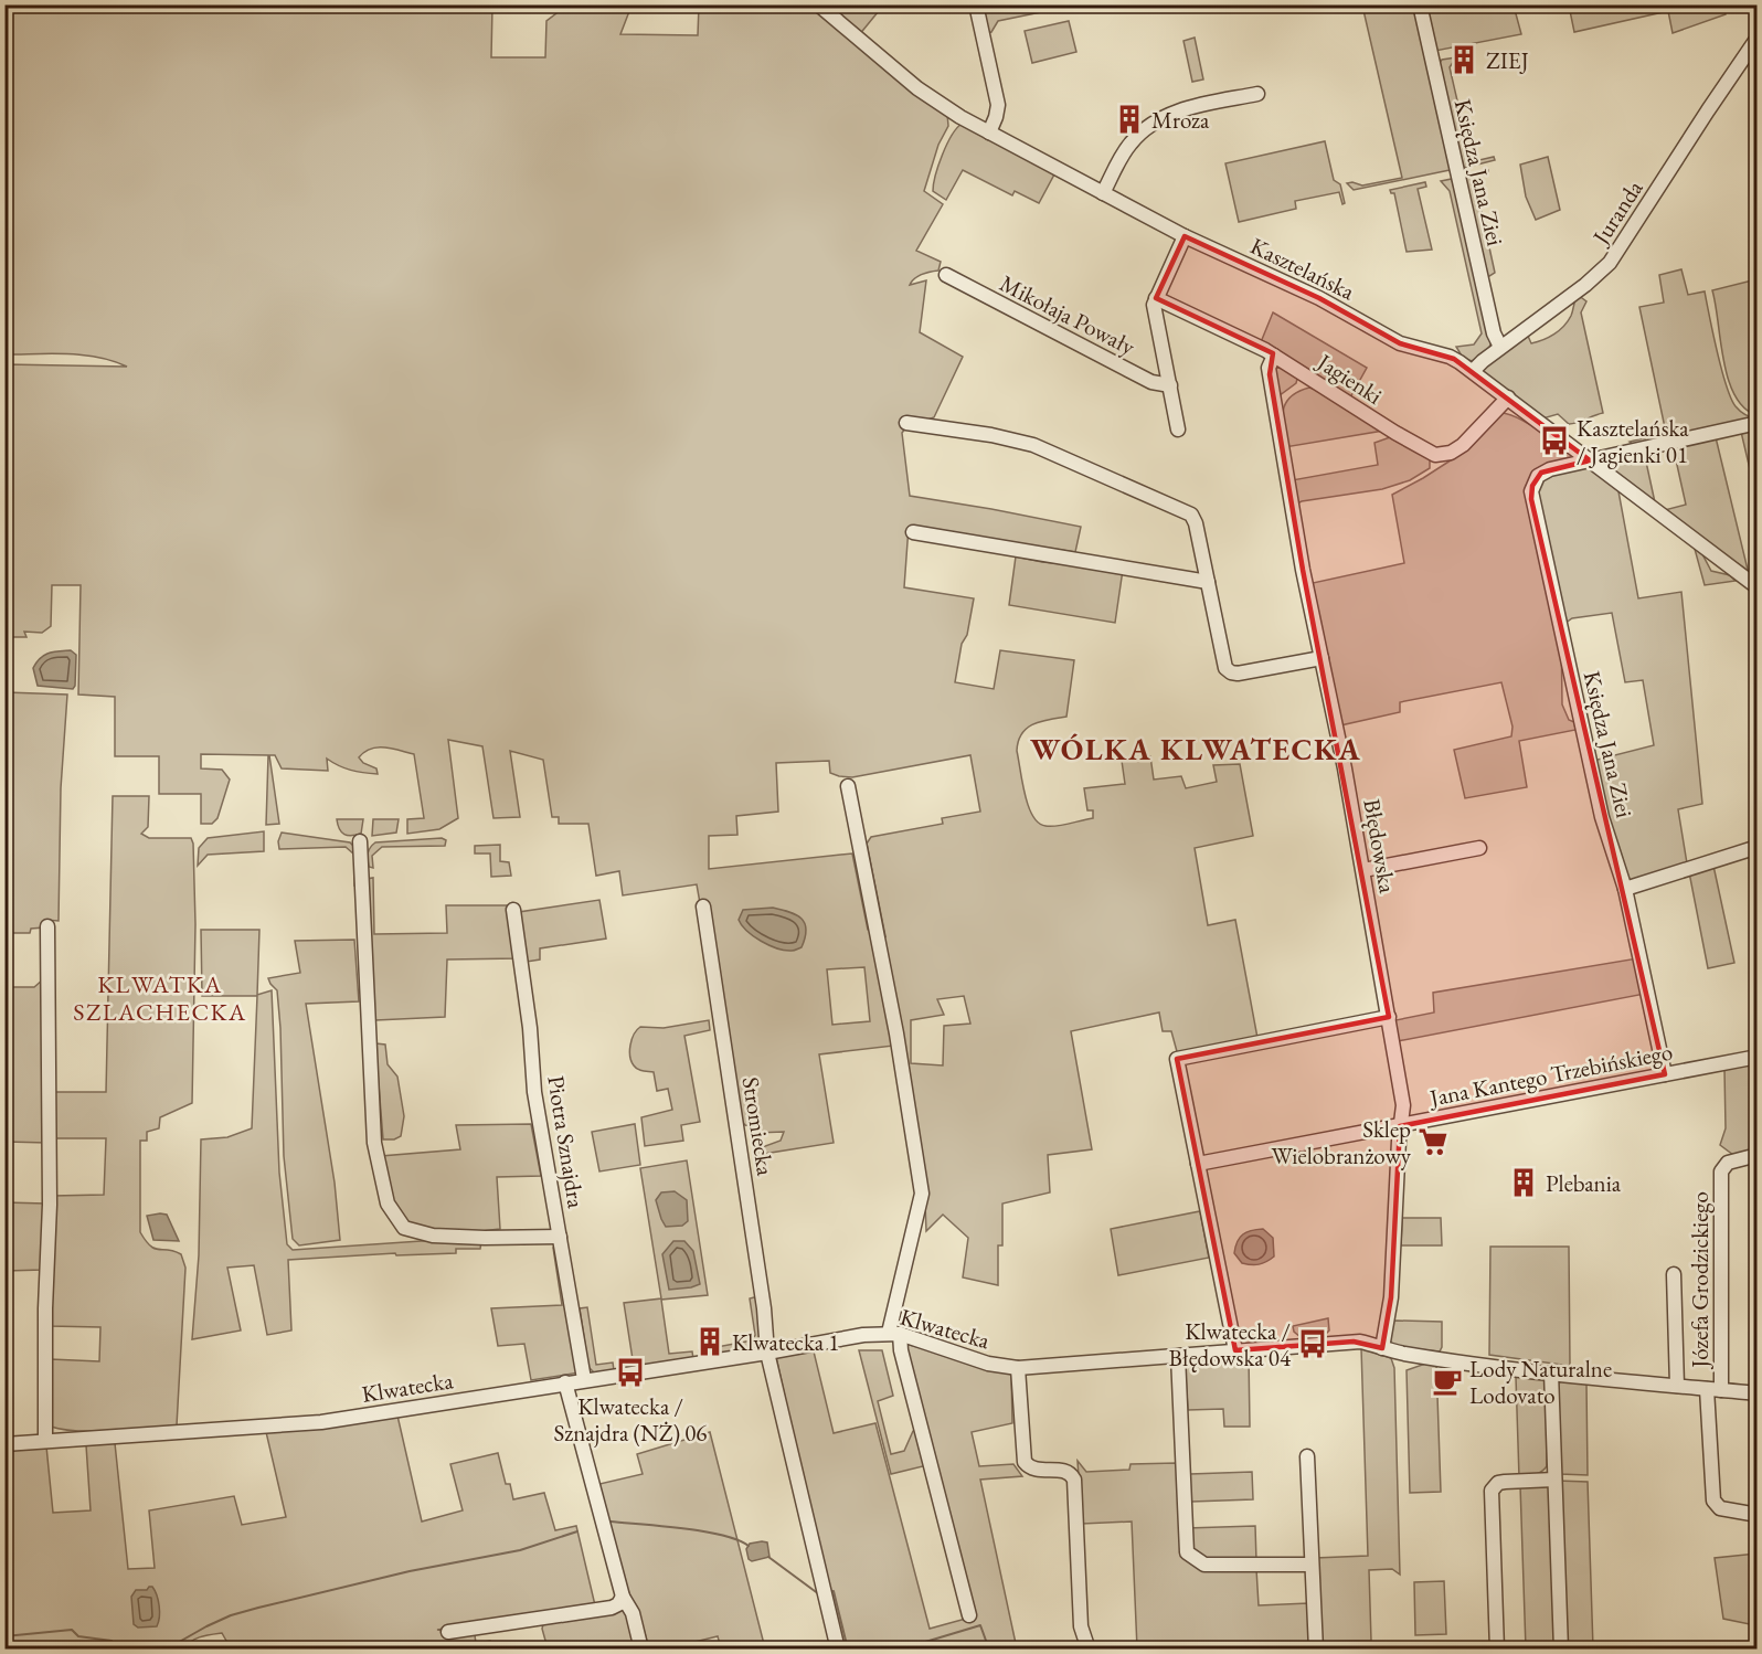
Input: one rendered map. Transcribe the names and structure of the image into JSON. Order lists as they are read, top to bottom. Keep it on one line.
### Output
{"streets":{"street":["Księdza Jana Ziei","Juranda","Kasztelańska","Mikołaja Powały","Jagienki","Błędowska","Jana Kantego Trzebińskiego","Stromiecka","Piotra Sznajdra","Józefa Grodzickiego","Klwatecka"]},"crossings":[["Księdza Jana Ziei","Juranda"],["Księdza Jana Ziei","Kasztelańska"],["Księdza Jana Ziei","Jana Kantego Trzebińskiego"],["Juranda","Kasztelańska"],["Kasztelańska","Jagienki"],["Jagienki","Błędowska"],["Błędowska","Jana Kantego Trzebińskiego"],["Błędowska","Klwatecka"],["Stromiecka","Klwatecka"],["Piotra Sznajdra","Klwatecka"],["Józefa Grodzickiego","Klwatecka"]],"districts":["WÓLKA KLWATECKA","KLWATKA SZLACHECKA"],"places":{"building":["ZIEJ","Mroza","Plebania","Klwatecka 1"],"bus stop":["Kasztelańska / Jagienki 01","Klwatecka / Błędowska 04","Klwatecka / Sznajdra (NŻ) 06"],"supermarket":["Sklep Wielobranżowy"],"cafe":["Lody Naturalne Lodovato"]}}
